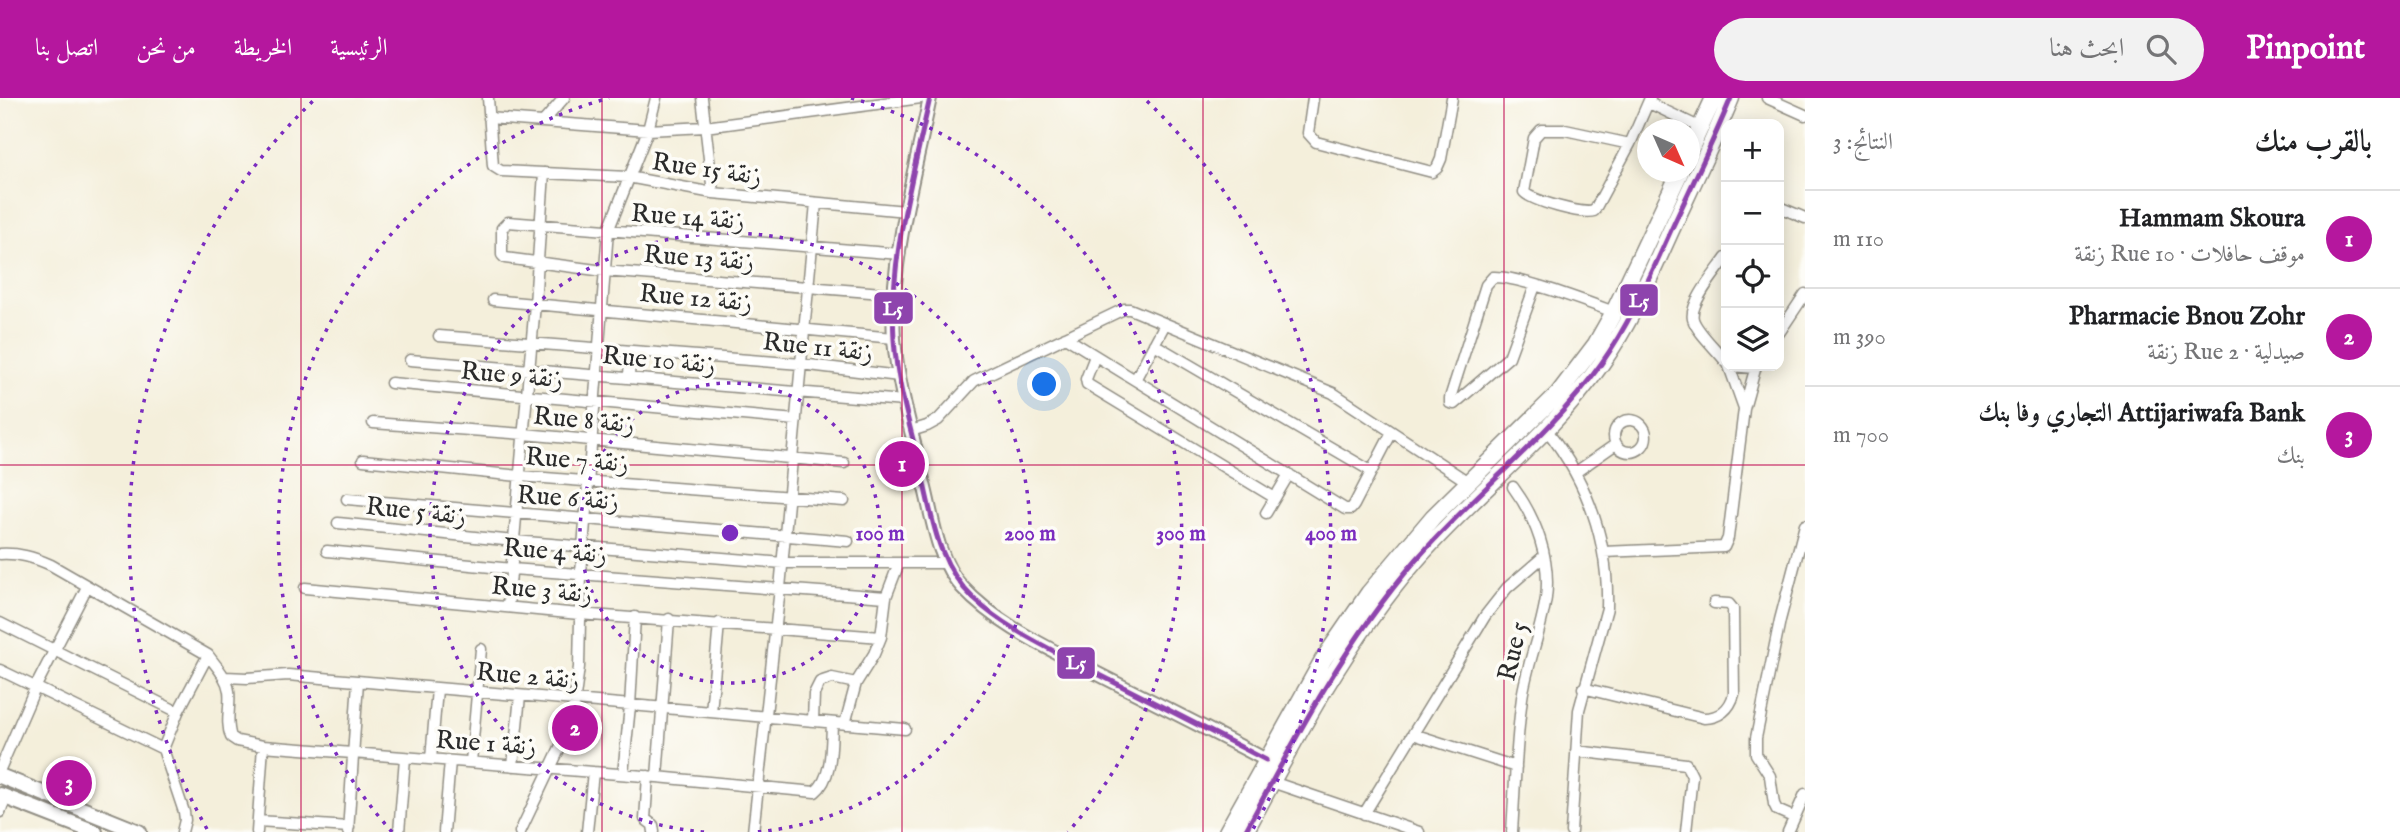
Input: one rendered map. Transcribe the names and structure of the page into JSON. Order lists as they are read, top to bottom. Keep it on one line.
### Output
{"streets":{"street":["Rue 15 زنقة","Rue 14 زنقة","Rue 13 زنقة","Rue 12 زنقة","Rue 11 زنقة","Rue 10 زنقة","Rue 9 زنقة","Rue 8 زنقة","Rue 7 زنقة","Rue 6 زنقة","Rue 5 زنقة","Rue 4 زنقة","Rue 3 زنقة","Rue 5","Rue 2 زنقة","Rue 1 زنقة"]},"crossings":[["Rue 14 زنقة","Rue 13 زنقة"],["Rue 2 زنقة","Rue 1 زنقة"]],"lines":["transit line L5"],"north":"bottom right","page":{"header":"Pinpoint","search":"ابحث هنا","nav":["الرئيسية","الخريطة","من نحن","اتصل بنا"],"heading":["بالقرب منك","النتائج: 3"],"map_buttons":["+","−"],"list":[{"mark":"1","name":"Hammam Skoura","note":"موقف حافلات · Rue 10 زنقة","value":"110 m"},{"mark":"2","name":"Pharmacie Bnou Zohr","note":"صيدلية · Rue 2 زنقة","value":"390 m"},{"mark":"3","name":"Attijariwafa Bank التجاري وفا بنك","note":"بنك","value":"700 m"}],"pins":["1","2","3"]},"rings":["100 m","200 m","300 m","400 m"]}
